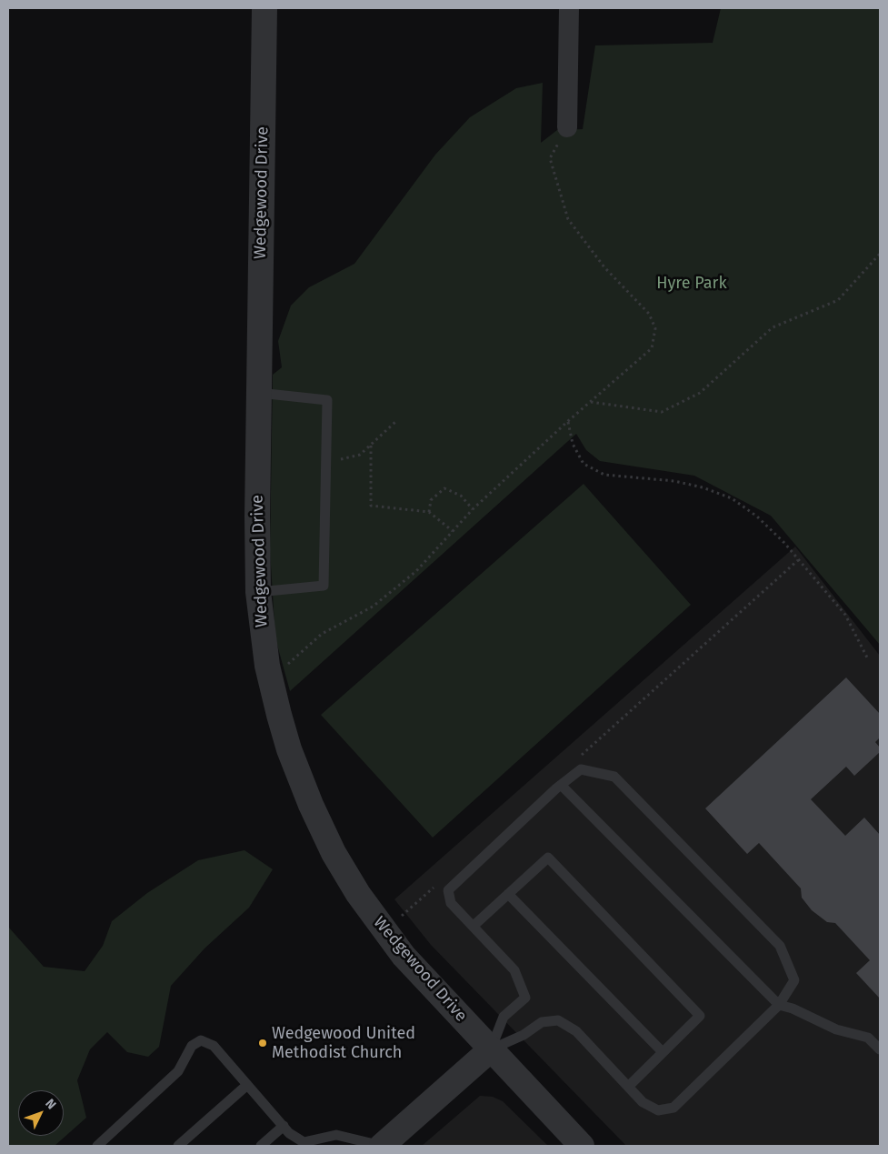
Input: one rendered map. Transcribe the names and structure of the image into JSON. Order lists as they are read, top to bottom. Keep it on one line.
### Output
{"streets":{"street":["Wedgewood Drive"]},"parks":["Hyre Park"],"places":["Wedgewood United Methodist Church"],"north":"top right"}
